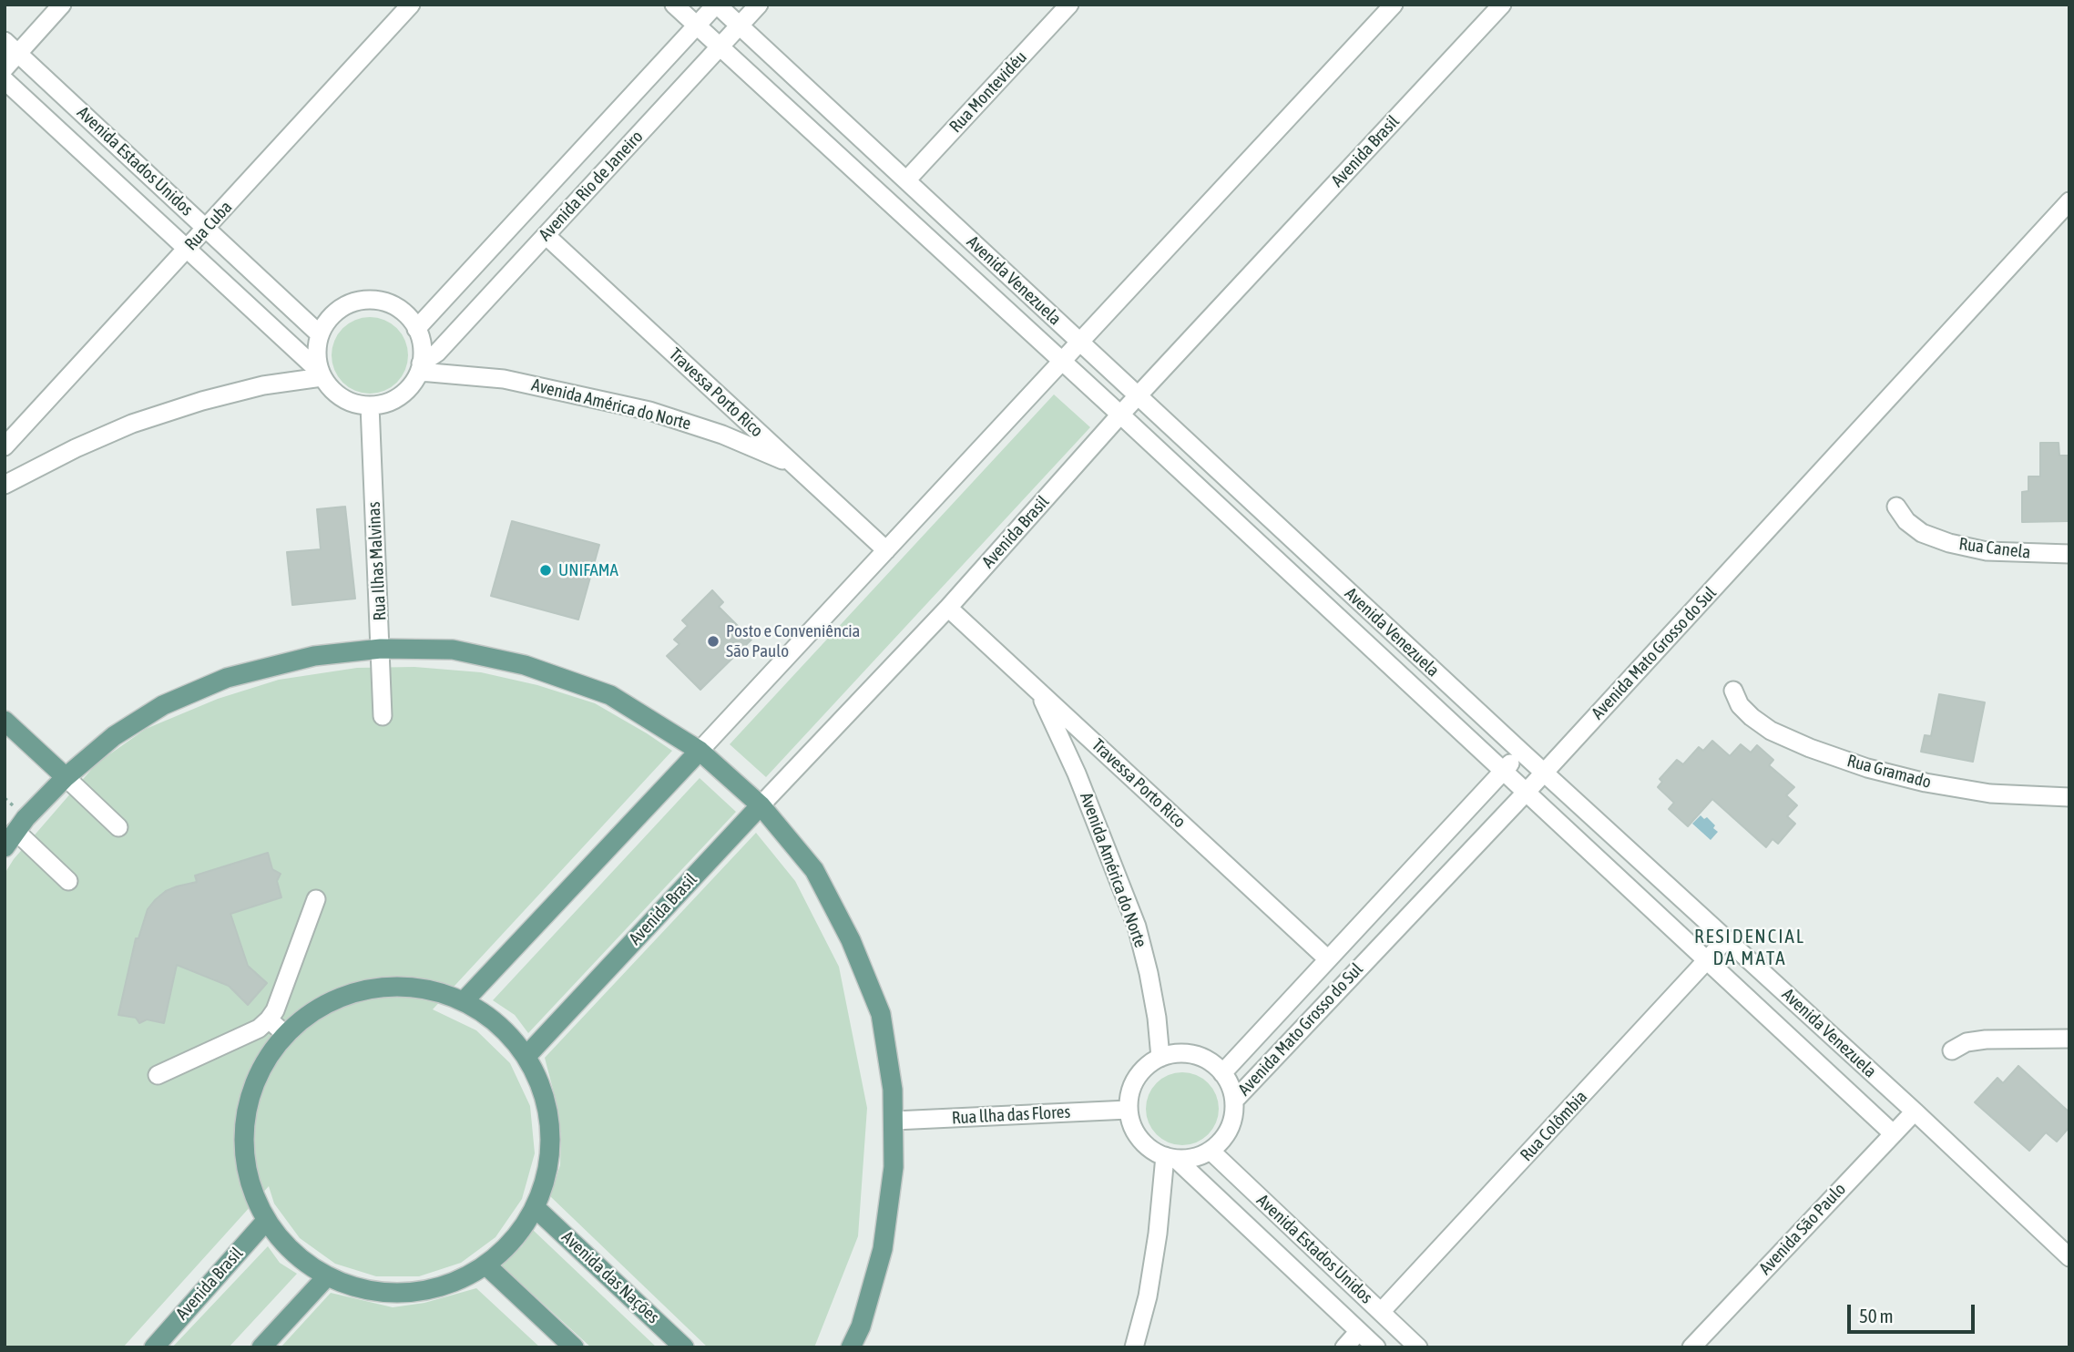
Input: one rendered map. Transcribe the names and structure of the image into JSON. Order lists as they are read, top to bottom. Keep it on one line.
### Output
{"streets":{"main road":["Avenida Brasil","Avenida das Nações"],"street":["Rua Montevidéu","Avenida Estados Unidos","Avenida Rio de Janeiro","Rua Cuba","Avenida Venezuela","Travessa Porto Rico","Avenida América do Norte","Rua Canela","Rua Ilhas Malvinas","Avenida Mato Grosso do Sul","Rua Gramado","Rua llha das Flores","Rua Colômbia","Avenida São Paulo"]},"crossings":[["Rua Montevidéu","Avenida Venezuela"],["Avenida Brasil","Avenida Venezuela"],["Avenida Brasil","Travessa Porto Rico"],["Avenida Estados Unidos","Avenida Rio de Janeiro"],["Avenida Estados Unidos","Rua Cuba"],["Avenida Estados Unidos","Avenida América do Norte"],["Avenida Estados Unidos","Rua Ilhas Malvinas"],["Avenida Estados Unidos","Avenida Mato Grosso do Sul"],["Avenida Estados Unidos","Rua llha das Flores"],["Avenida Estados Unidos","Rua Colômbia"],["Avenida Rio de Janeiro","Avenida Venezuela"],["Avenida Rio de Janeiro","Travessa Porto Rico"],["Avenida Rio de Janeiro","Avenida América do Norte"],["Avenida Rio de Janeiro","Rua Ilhas Malvinas"],["Avenida Venezuela","Avenida Mato Grosso do Sul"],["Avenida Venezuela","Rua Colômbia"],["Avenida Venezuela","Avenida São Paulo"],["Travessa Porto Rico","Avenida América do Norte"],["Travessa Porto Rico","Avenida Mato Grosso do Sul"],["Avenida América do Norte","Rua Ilhas Malvinas"],["Avenida América do Norte","Avenida Mato Grosso do Sul"],["Avenida América do Norte","Rua llha das Flores"],["Avenida Mato Grosso do Sul","Rua llha das Flores"]],"districts":["RESIDENCIAL DA MATA"],"places":["UNIFAMA","Posto e Conveniência São Paulo"],"scale_bar":"50 m"}
